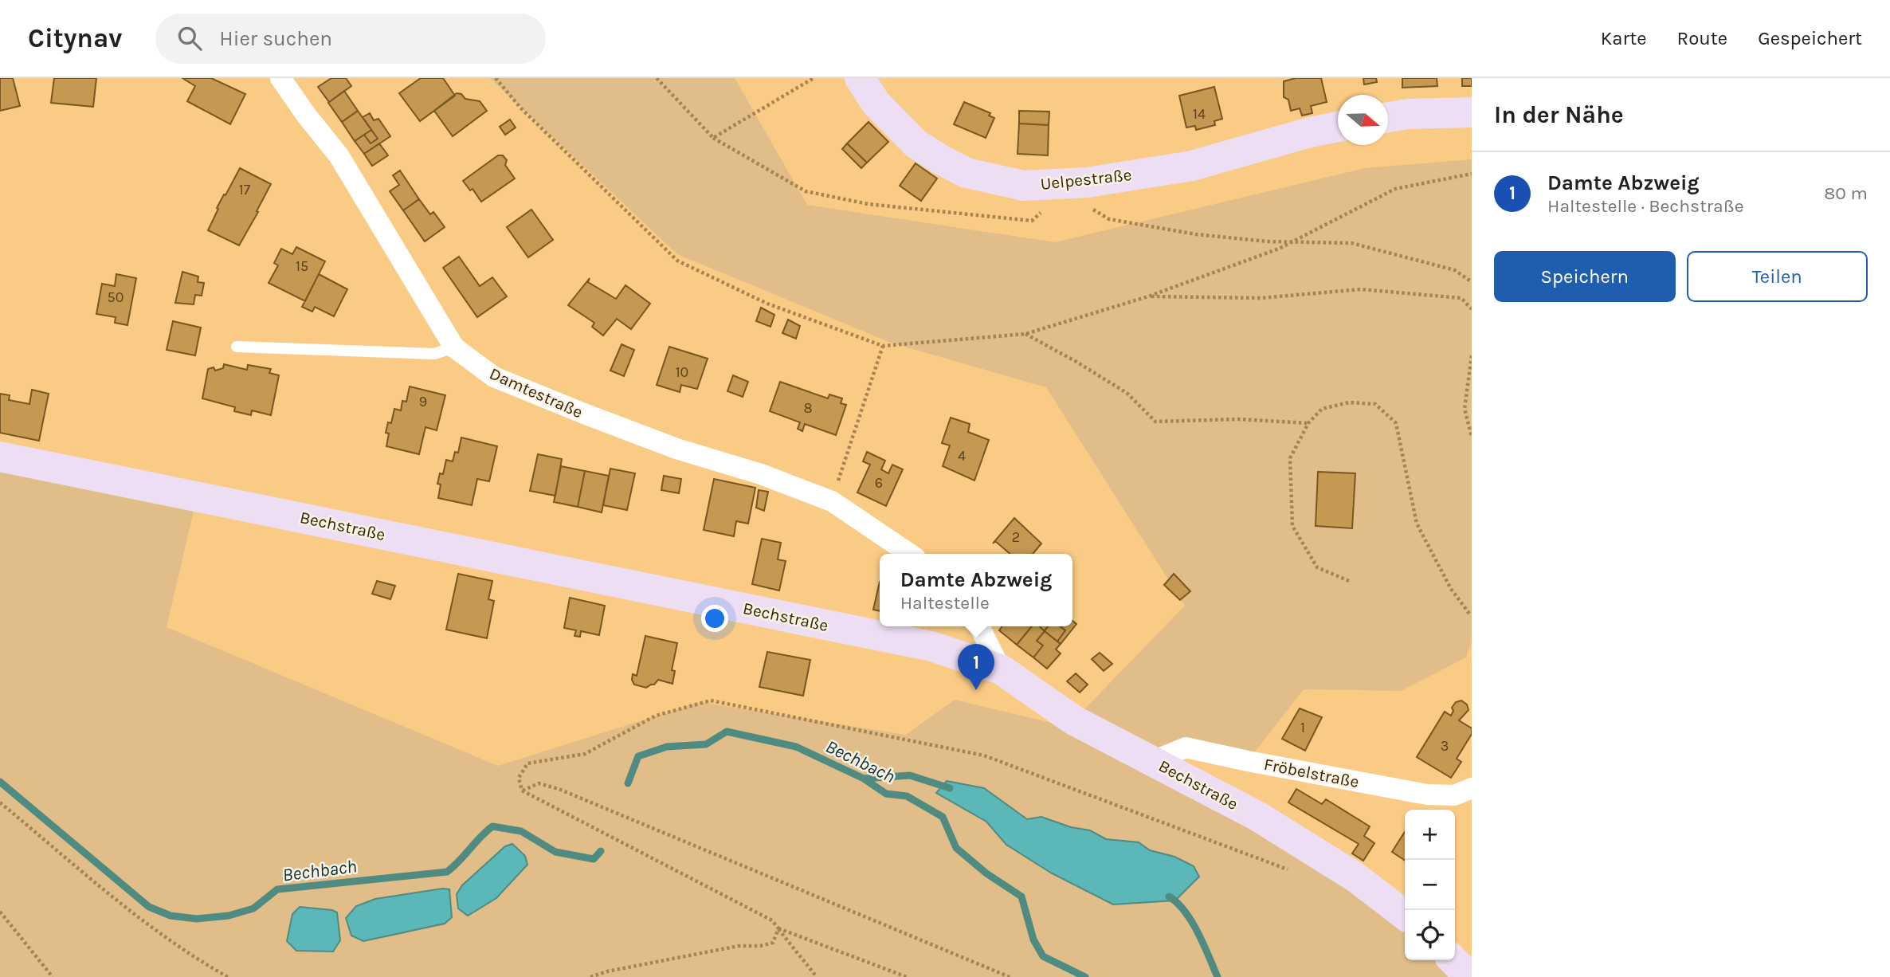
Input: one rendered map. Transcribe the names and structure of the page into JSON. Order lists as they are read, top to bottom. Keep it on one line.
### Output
{"streets":{"main road":["Uelpestraße","Bechstraße"],"street":["Damtestraße","Fröbelstraße"]},"crossings":[["Bechstraße","Fröbelstraße"]],"water":["Bechbach"],"house_numbers":["14","17","15","50","10","9","8","4","6","2","1","3"],"north":"right","page":{"header":"Citynav","search":"Hier suchen","nav":["Karte","Route","Gespeichert"],"heading":"In der Nähe","list":[{"mark":"1","name":"Damte Abzweig","note":"Haltestelle · Bechstraße","value":"80 m"}],"buttons":["Speichern","Teilen"],"popup":["Damte Abzweig","Haltestelle"],"pins":"1","map_buttons":["+","−"]}}
